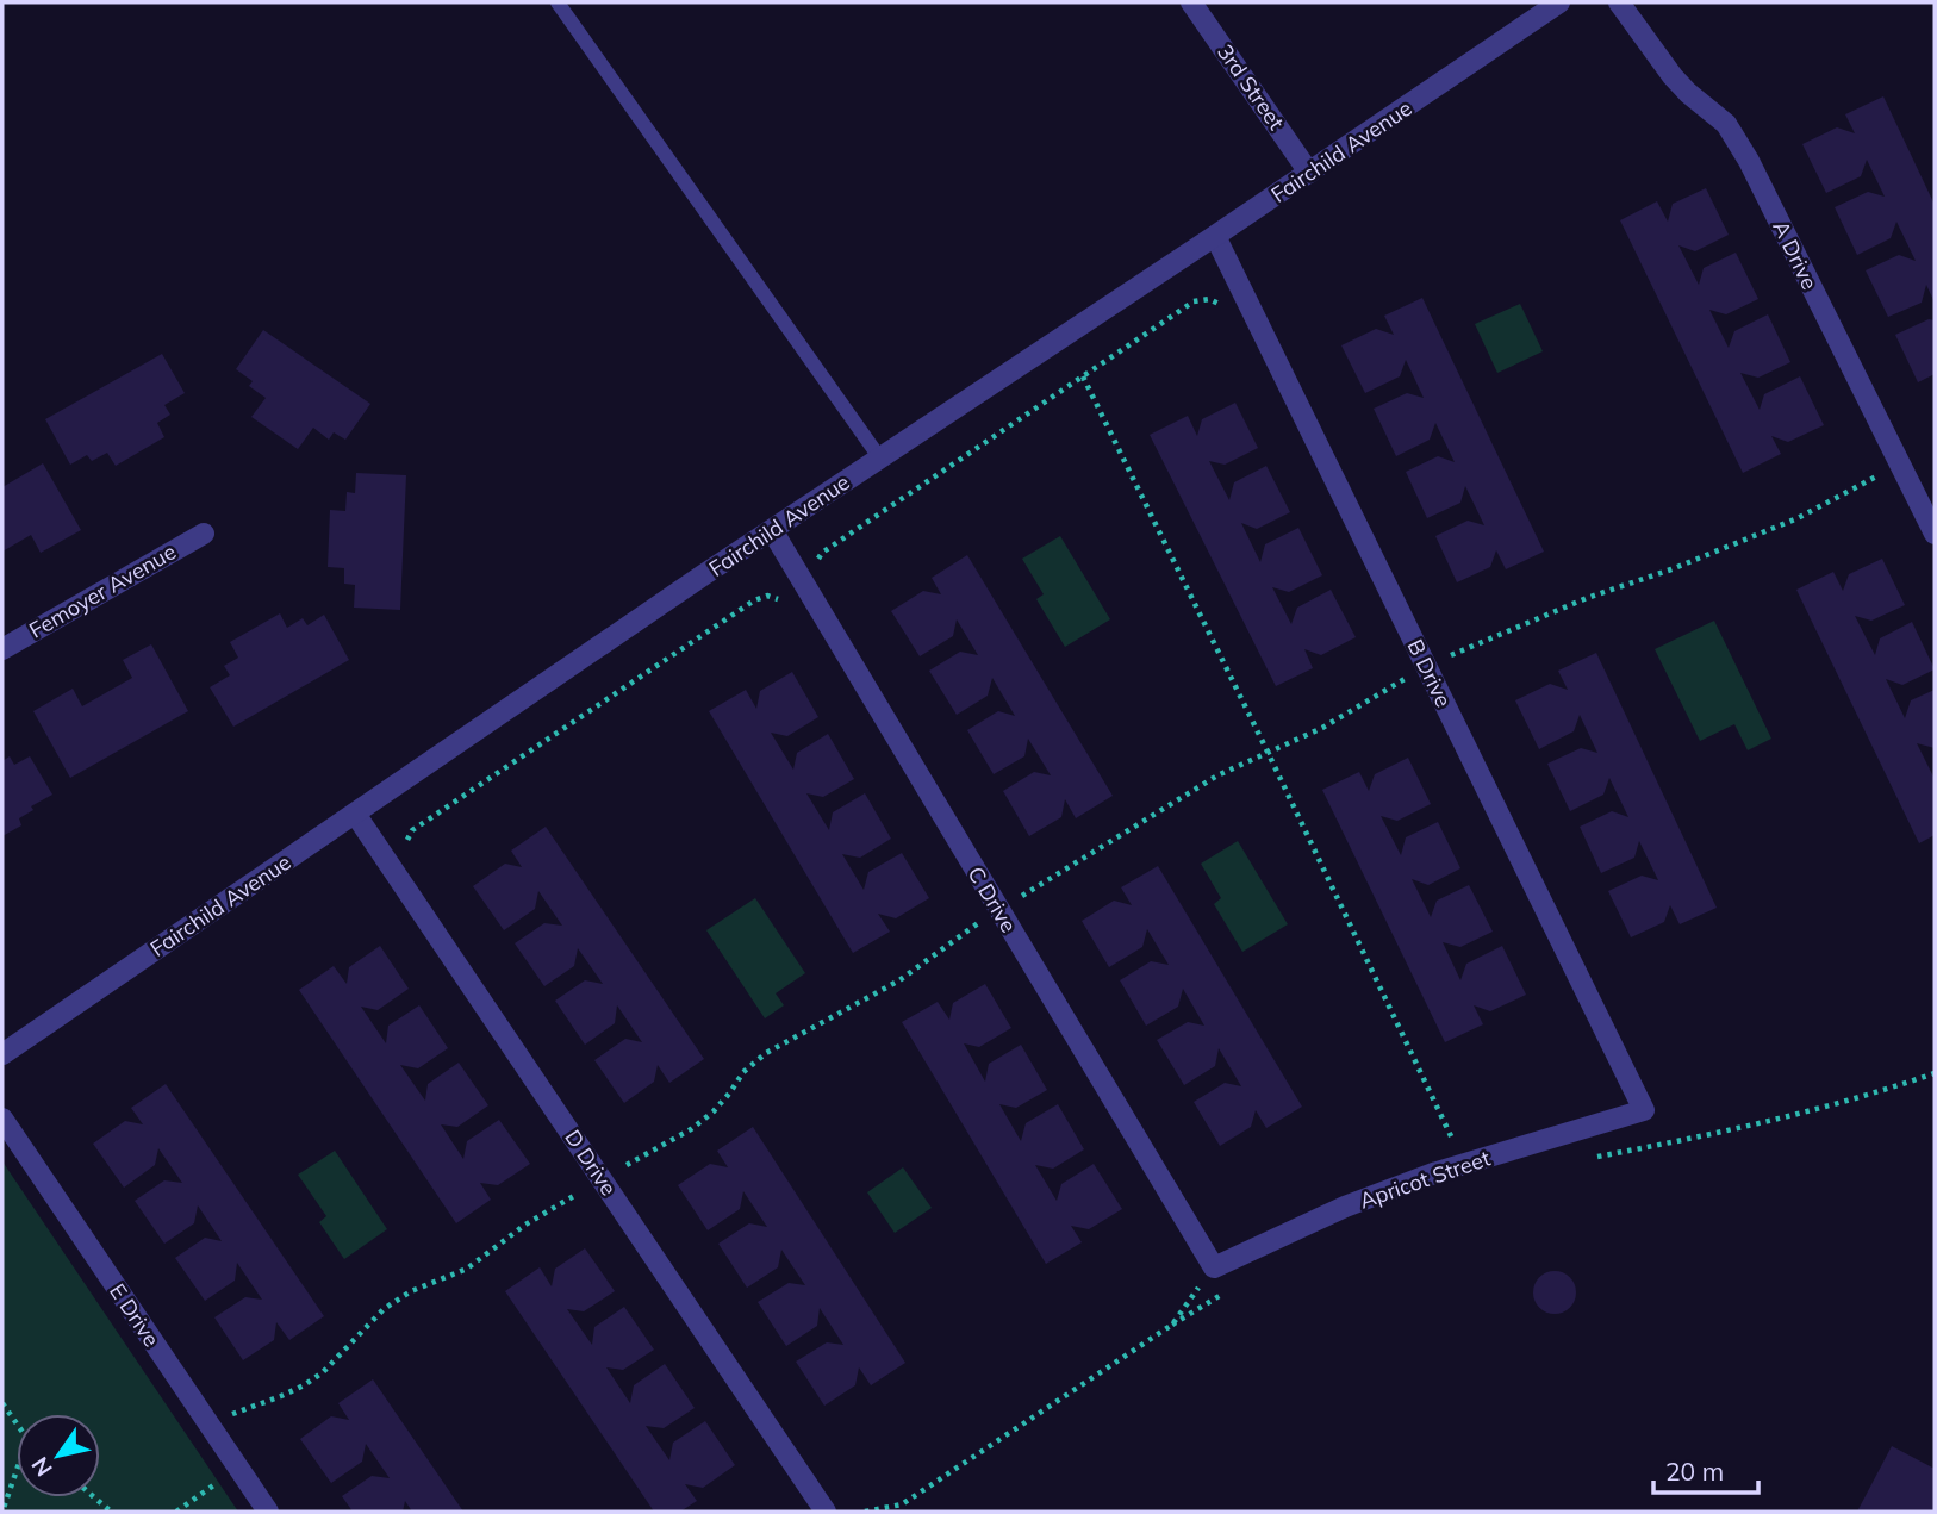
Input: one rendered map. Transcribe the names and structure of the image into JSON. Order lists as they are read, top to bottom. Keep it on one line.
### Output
{"streets":{"street":["3rd Street","Fairchild Avenue","A Drive","Femoyer Avenue","B Drive","C Drive","D Drive","Apricot Street","E Drive"]},"crossings":[["3rd Street","Fairchild Avenue"],["Fairchild Avenue","B Drive"],["Fairchild Avenue","C Drive"],["Fairchild Avenue","D Drive"],["B Drive","Apricot Street"],["C Drive","Apricot Street"]],"scale_bar":"20 m","north":"bottom left"}
